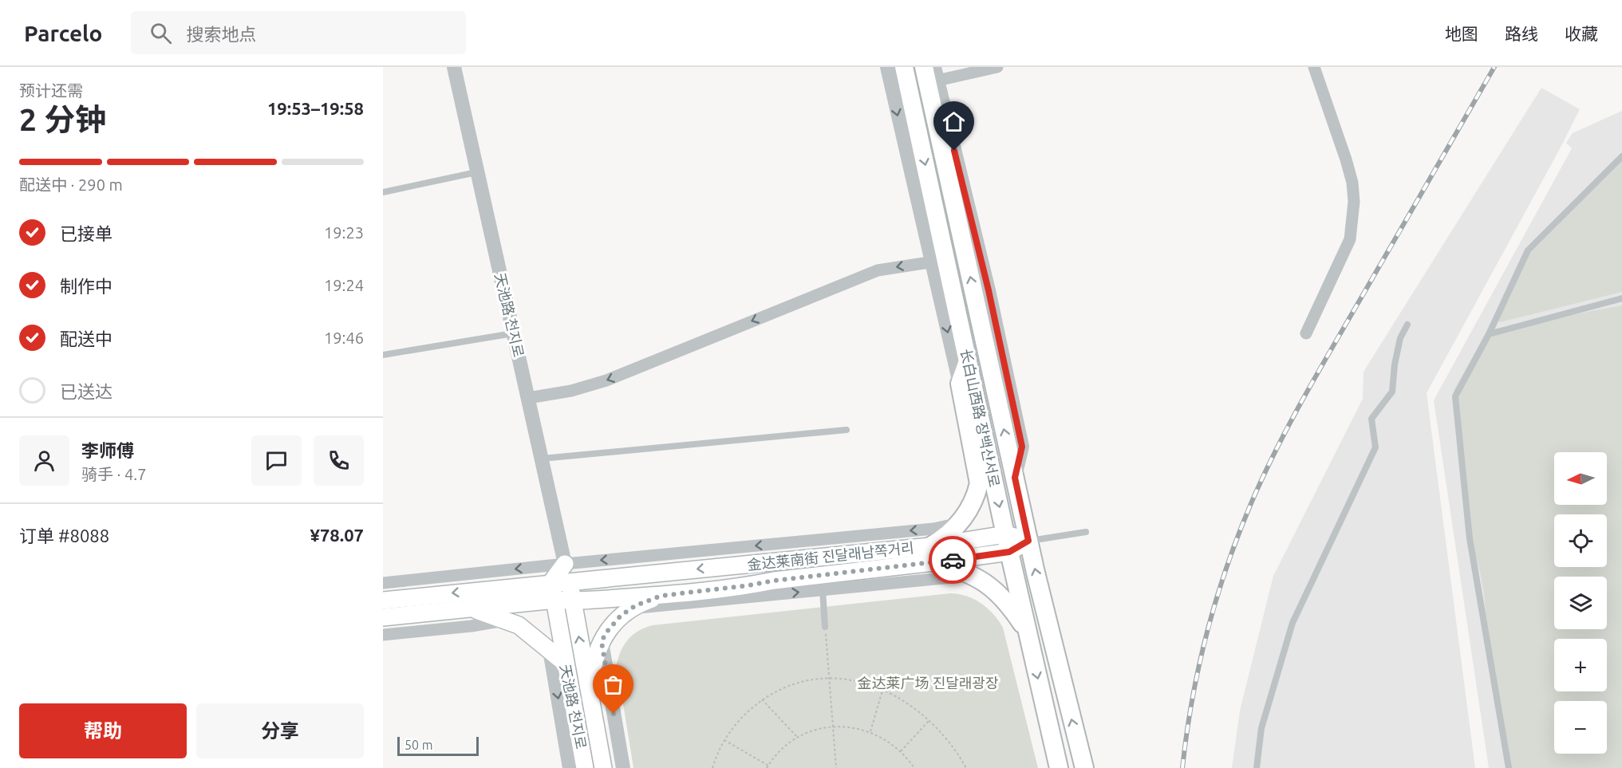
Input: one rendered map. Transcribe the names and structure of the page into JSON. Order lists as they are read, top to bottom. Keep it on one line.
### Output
{"streets":{"main road":["天池路 천지로","长白山西路 장백산서로","金达莱南街 진달래남쪽거리"]},"crossings":[["天池路 천지로","金达莱南街 진달래남쪽거리"],["长白山西路 장백산서로","金达莱南街 진달래남쪽거리"]],"parks":["金达莱广场 진달래광장"],"scale_bar":"50 m","north":"left","page":{"header":"Parcelo","search":"搜索地点","nav":["地图","路线","收藏"],"heading":["2 分钟","预计还需","19:53–19:58"],"panel":["李师傅","骑手 · 4.7","订单 #8088","¥78.07"],"bar":"配送中 · 290 m","list":[["已接单","19:23"],["制作中","19:24"],["配送中","19:46"],"已送达"],"map_buttons":["+","−"],"buttons":["帮助","分享"],"scale":"50 m"}}
